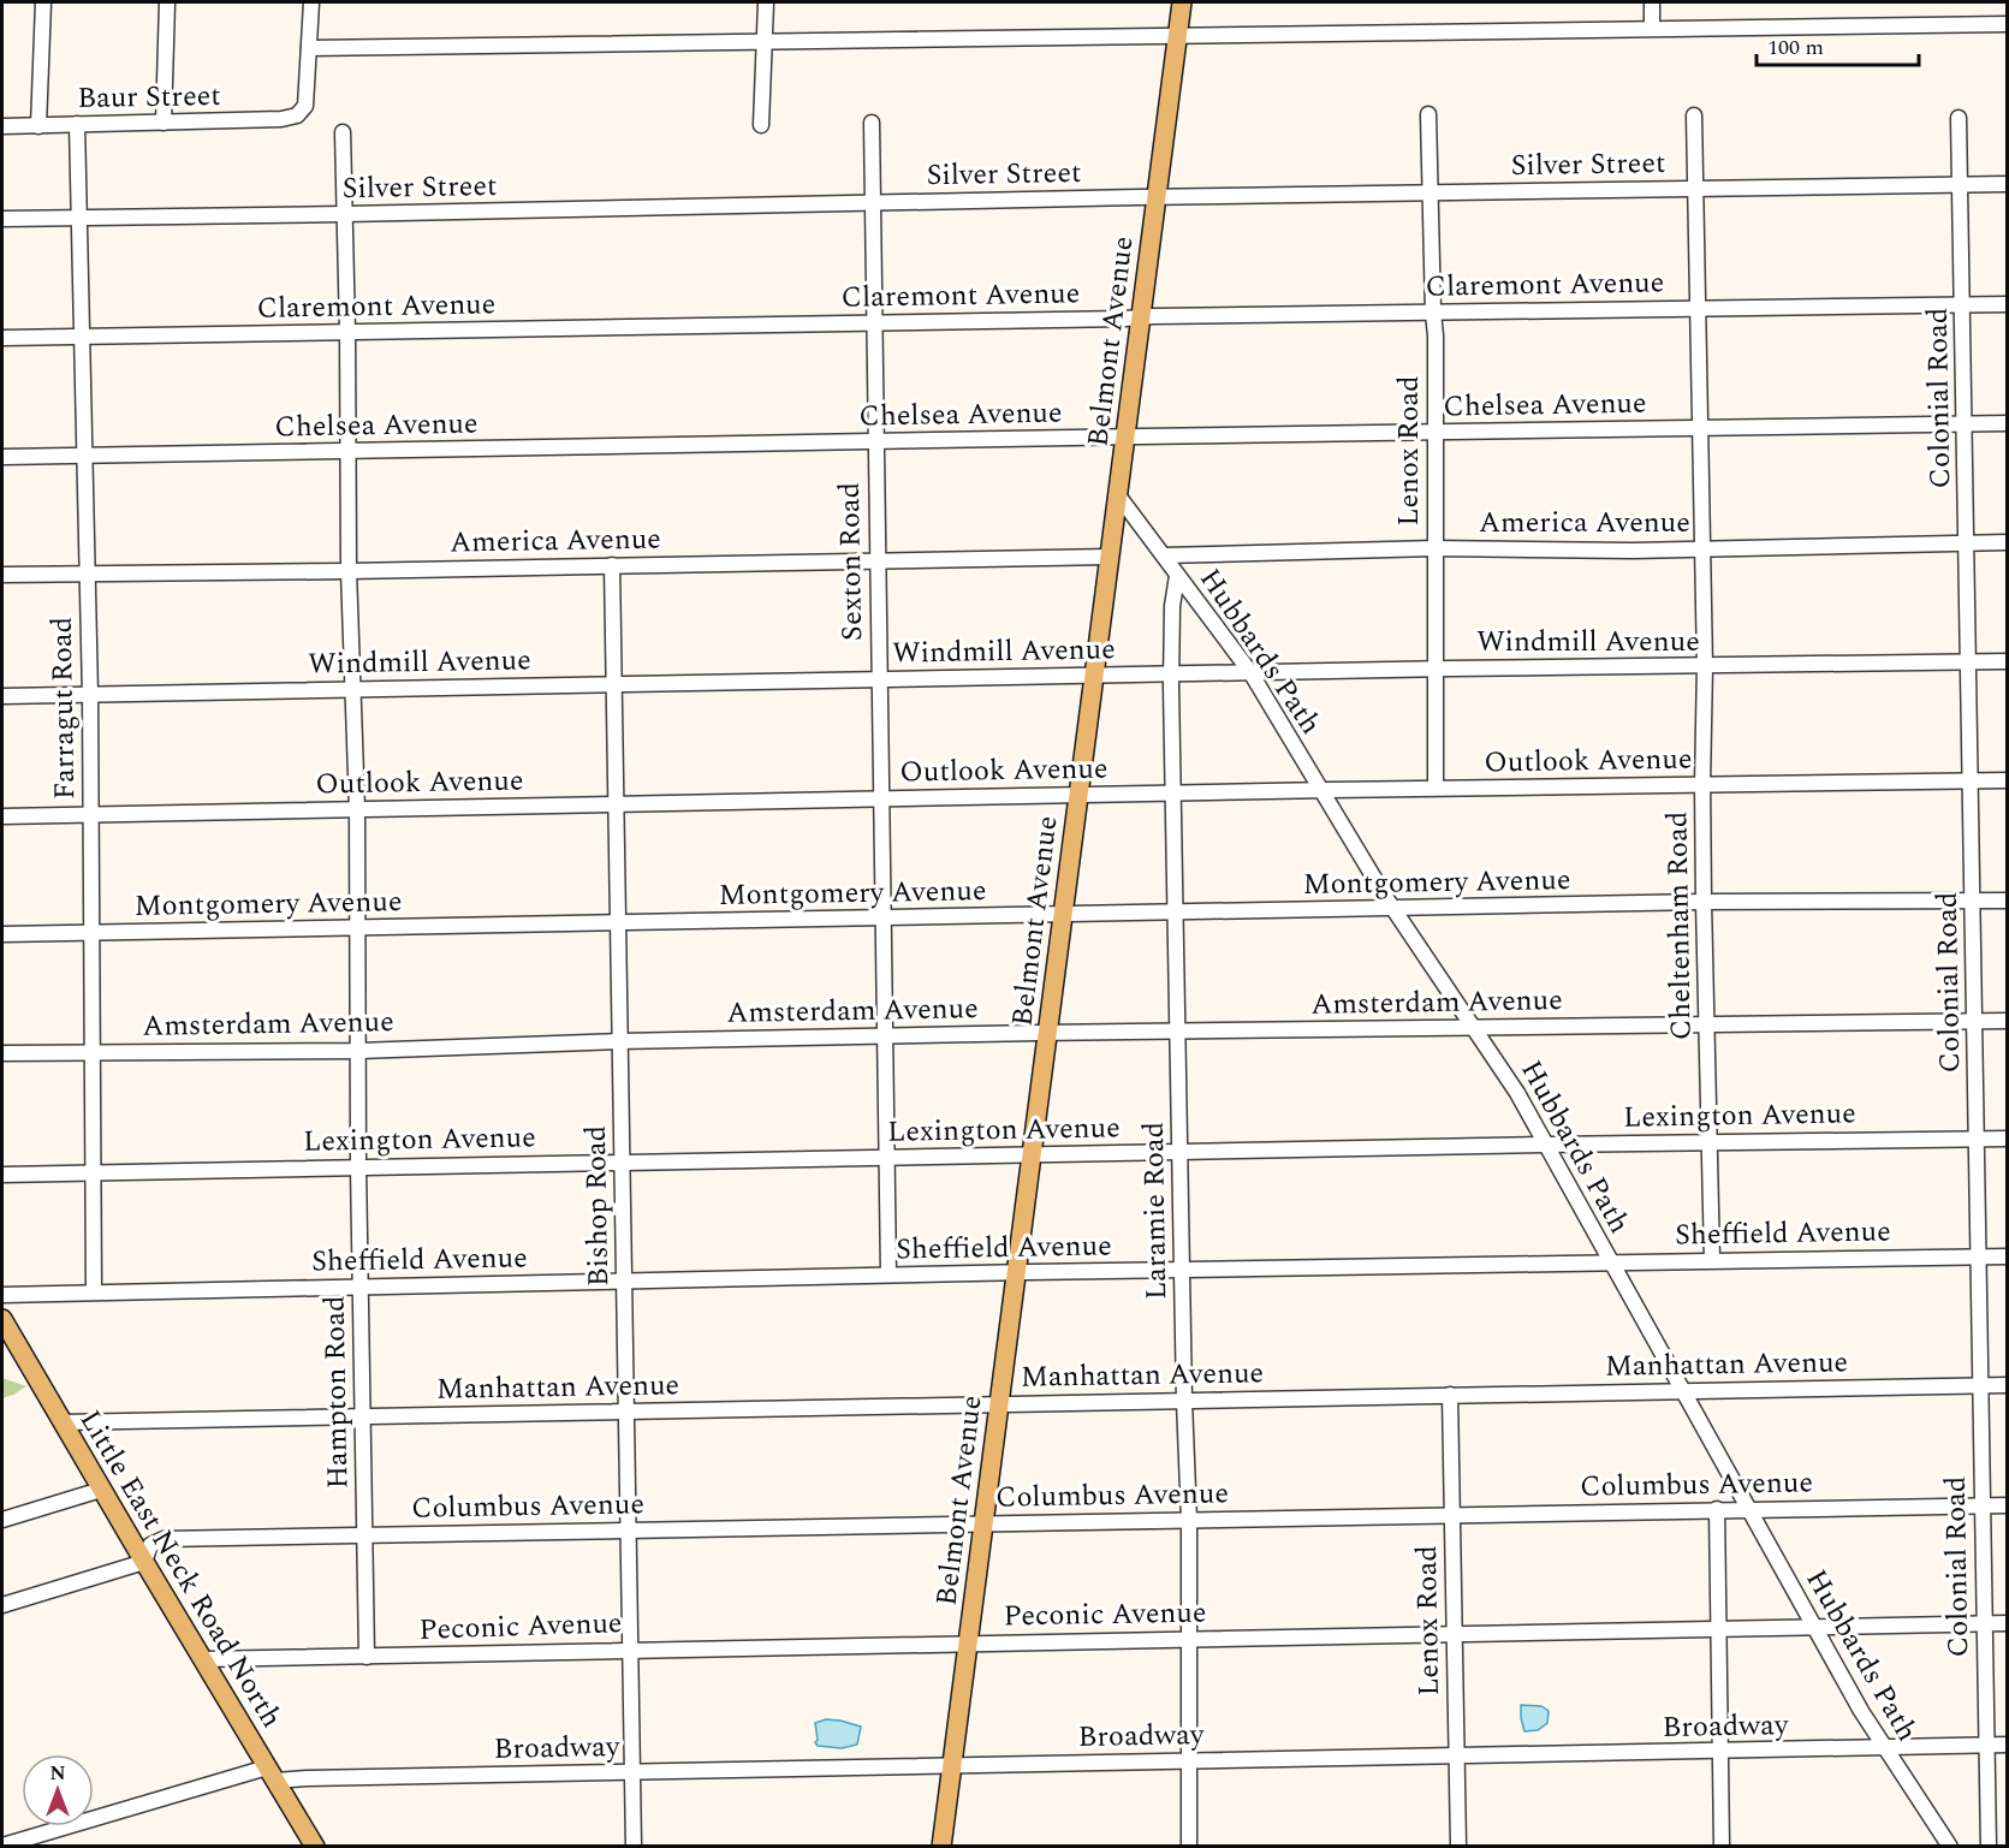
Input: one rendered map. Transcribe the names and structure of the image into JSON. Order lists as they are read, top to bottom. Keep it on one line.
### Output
{"streets":{"main road":["Belmont Avenue","Little East Neck Road North"],"street":["Baur Street","Silver Street","Claremont Avenue","Colonial Road","Chelsea Avenue","Lenox Road","America Avenue","Sexton Road","Windmill Avenue","Hubbards Path","Farragut Road","Outlook Avenue","Montgomery Avenue","Cheltenham Road","Amsterdam Avenue","Lexington Avenue","Bishop Road","Laramie Road","Sheffield Avenue","Manhattan Avenue","Hampton Road","Columbus Avenue","Peconic Avenue","Broadway"]},"crossings":[["Baur Street","Farragut Road"],["Silver Street","Belmont Avenue"],["Silver Street","Colonial Road"],["Silver Street","Lenox Road"],["Silver Street","Sexton Road"],["Silver Street","Farragut Road"],["Silver Street","Cheltenham Road"],["Silver Street","Hampton Road"],["Claremont Avenue","Belmont Avenue"],["Claremont Avenue","Colonial Road"],["Claremont Avenue","Lenox Road"],["Claremont Avenue","Sexton Road"],["Claremont Avenue","Farragut Road"],["Claremont Avenue","Cheltenham Road"],["Claremont Avenue","Hampton Road"],["Belmont Avenue","Chelsea Avenue"],["Belmont Avenue","America Avenue"],["Belmont Avenue","Windmill Avenue"],["Belmont Avenue","Hubbards Path"],["Belmont Avenue","Outlook Avenue"],["Belmont Avenue","Montgomery Avenue"],["Belmont Avenue","Amsterdam Avenue"],["Belmont Avenue","Lexington Avenue"],["Belmont Avenue","Sheffield Avenue"],["Belmont Avenue","Manhattan Avenue"],["Belmont Avenue","Columbus Avenue"],["Belmont Avenue","Peconic Avenue"],["Belmont Avenue","Broadway"],["Colonial Road","Chelsea Avenue"],["Colonial Road","America Avenue"],["Colonial Road","Windmill Avenue"],["Colonial Road","Outlook Avenue"],["Colonial Road","Montgomery Avenue"],["Colonial Road","Amsterdam Avenue"],["Colonial Road","Lexington Avenue"],["Colonial Road","Sheffield Avenue"],["Colonial Road","Manhattan Avenue"],["Colonial Road","Columbus Avenue"],["Colonial Road","Peconic Avenue"],["Colonial Road","Broadway"],["Chelsea Avenue","Lenox Road"],["Chelsea Avenue","Sexton Road"],["Chelsea Avenue","Farragut Road"],["Chelsea Avenue","Cheltenham Road"],["Chelsea Avenue","Hampton Road"],["Lenox Road","America Avenue"],["Lenox Road","Windmill Avenue"],["Lenox Road","Outlook Avenue"],["Lenox Road","Manhattan Avenue"],["Lenox Road","Columbus Avenue"],["Lenox Road","Peconic Avenue"],["Lenox Road","Broadway"],["America Avenue","Sexton Road"],["America Avenue","Hubbards Path"],["America Avenue","Farragut Road"],["America Avenue","Cheltenham Road"],["America Avenue","Bishop Road"],["America Avenue","Hampton Road"],["Sexton Road","Windmill Avenue"],["Sexton Road","Outlook Avenue"],["Sexton Road","Montgomery Avenue"],["Sexton Road","Amsterdam Avenue"],["Sexton Road","Lexington Avenue"],["Sexton Road","Sheffield Avenue"],["Windmill Avenue","Hubbards Path"],["Windmill Avenue","Farragut Road"],["Windmill Avenue","Cheltenham Road"],["Windmill Avenue","Bishop Road"],["Windmill Avenue","Laramie Road"],["Windmill Avenue","Hampton Road"],["Hubbards Path","Outlook Avenue"],["Hubbards Path","Montgomery Avenue"],["Hubbards Path","Amsterdam Avenue"],["Hubbards Path","Lexington Avenue"],["Hubbards Path","Laramie Road"],["Hubbards Path","Sheffield Avenue"],["Hubbards Path","Manhattan Avenue"],["Hubbards Path","Columbus Avenue"],["Hubbards Path","Peconic Avenue"],["Hubbards Path","Broadway"],["Farragut Road","Outlook Avenue"],["Farragut Road","Montgomery Avenue"],["Farragut Road","Amsterdam Avenue"],["Farragut Road","Lexington Avenue"],["Farragut Road","Sheffield Avenue"],["Outlook Avenue","Cheltenham Road"],["Outlook Avenue","Bishop Road"],["Outlook Avenue","Laramie Road"],["Outlook Avenue","Hampton Road"],["Montgomery Avenue","Cheltenham Road"],["Montgomery Avenue","Bishop Road"],["Montgomery Avenue","Laramie Road"],["Montgomery Avenue","Hampton Road"],["Cheltenham Road","Amsterdam Avenue"],["Cheltenham Road","Lexington Avenue"],["Cheltenham Road","Sheffield Avenue"],["Amsterdam Avenue","Bishop Road"],["Amsterdam Avenue","Laramie Road"],["Amsterdam Avenue","Hampton Road"],["Lexington Avenue","Bishop Road"],["Lexington Avenue","Laramie Road"],["Lexington Avenue","Hampton Road"],["Bishop Road","Sheffield Avenue"],["Bishop Road","Manhattan Avenue"],["Bishop Road","Columbus Avenue"],["Bishop Road","Peconic Avenue"],["Bishop Road","Broadway"],["Laramie Road","Sheffield Avenue"],["Laramie Road","Manhattan Avenue"],["Laramie Road","Columbus Avenue"],["Laramie Road","Peconic Avenue"],["Laramie Road","Broadway"],["Sheffield Avenue","Hampton Road"],["Manhattan Avenue","Hampton Road"],["Manhattan Avenue","Little East Neck Road North"],["Hampton Road","Columbus Avenue"],["Hampton Road","Peconic Avenue"],["Columbus Avenue","Little East Neck Road North"],["Little East Neck Road North","Peconic Avenue"],["Little East Neck Road North","Broadway"]],"scale_bar":"100 m","north":"top"}
